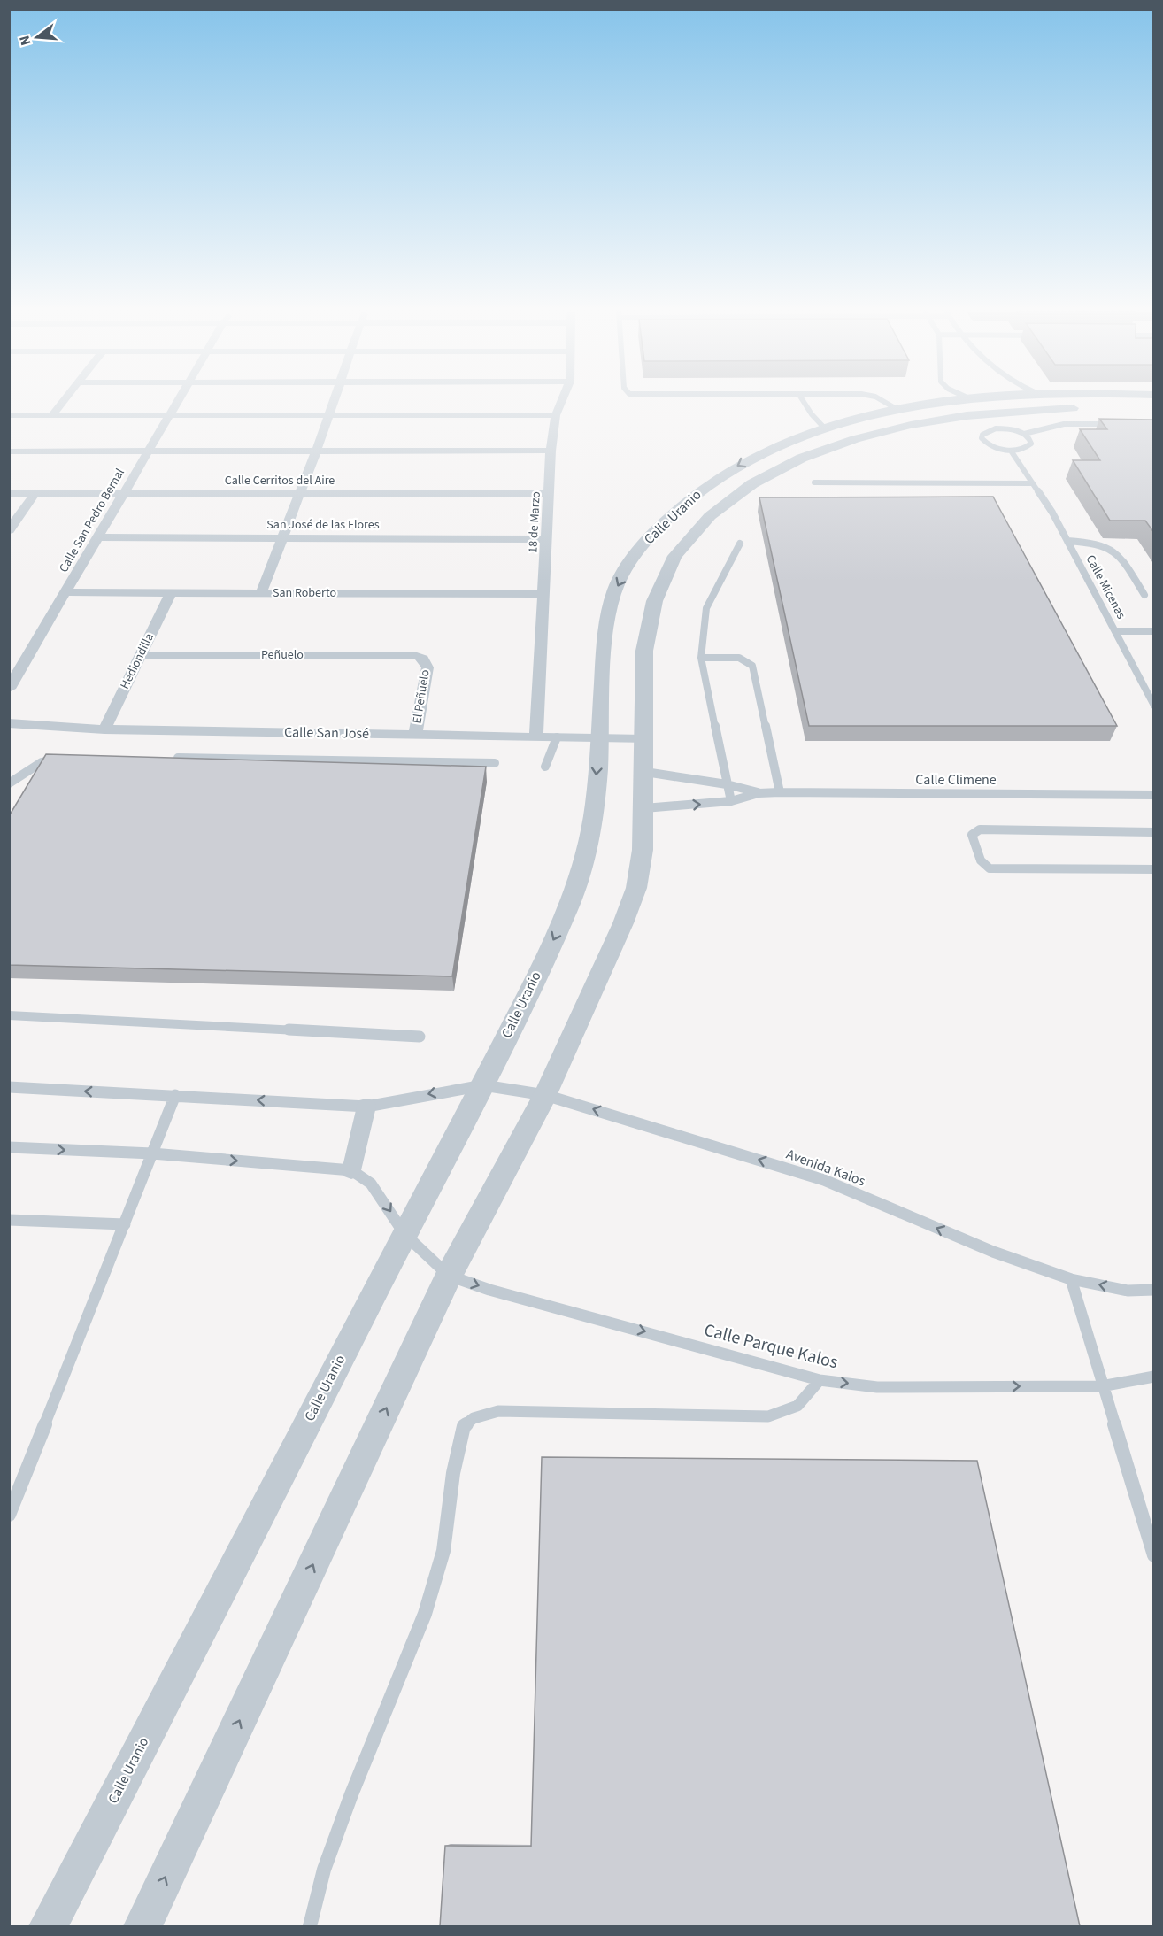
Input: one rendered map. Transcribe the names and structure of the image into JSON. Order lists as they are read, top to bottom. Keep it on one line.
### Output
{"streets":{"street":["Calle Cerritos del Aire","Calle Uranio","Calle San Pedro Bernal","18 de Marzo","San José de las Flores","San Roberto","Peñuelo","Hediondilla","El Peñuelo","Calle San José"],"lane":["Calle Micenas","Calle Climene","Avenida Kalos","Calle Parque Kalos"]},"crossings":[["Calle Cerritos del Aire","Calle San Pedro Bernal"],["Calle Cerritos del Aire","18 de Marzo"],["Calle Uranio","Calle San José"],["Calle Uranio","Calle Climene"],["Calle Uranio","Avenida Kalos"],["Calle Uranio","Calle Parque Kalos"],["Calle San Pedro Bernal","San José de las Flores"],["Calle San Pedro Bernal","San Roberto"],["18 de Marzo","San José de las Flores"],["18 de Marzo","San Roberto"],["18 de Marzo","Calle San José"],["San Roberto","Hediondilla"],["Peñuelo","Hediondilla"],["Peñuelo","El Peñuelo"],["Hediondilla","Calle San José"],["El Peñuelo","Calle San José"]],"one_way":["Calle Parque Kalos"],"north":"left"}
